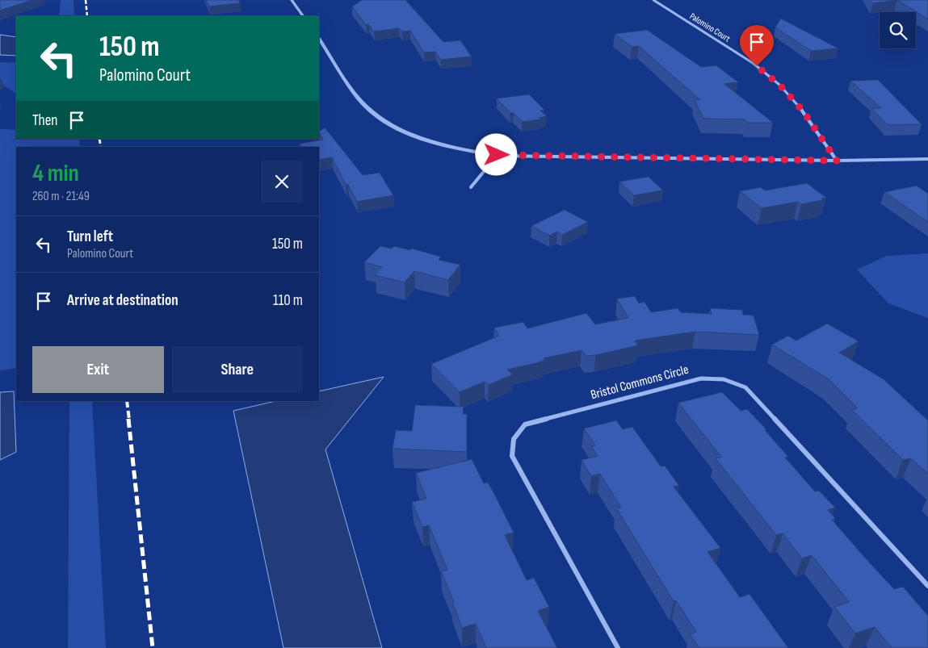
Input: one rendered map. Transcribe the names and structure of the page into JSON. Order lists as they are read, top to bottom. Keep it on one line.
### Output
{"streets":{"street":["Palomino Court","Bristol Commons Circle"]},"page":{"turn":["150 m","Palomino Court"],"then":"Then","heading":["4 min","260 m · 21:49"],"list":[{"name":"Turn left","note":"Palomino Court","value":"150 m"},{"name":"Arrive at destination","value":"110 m"}],"buttons":["Exit","Share"]}}
